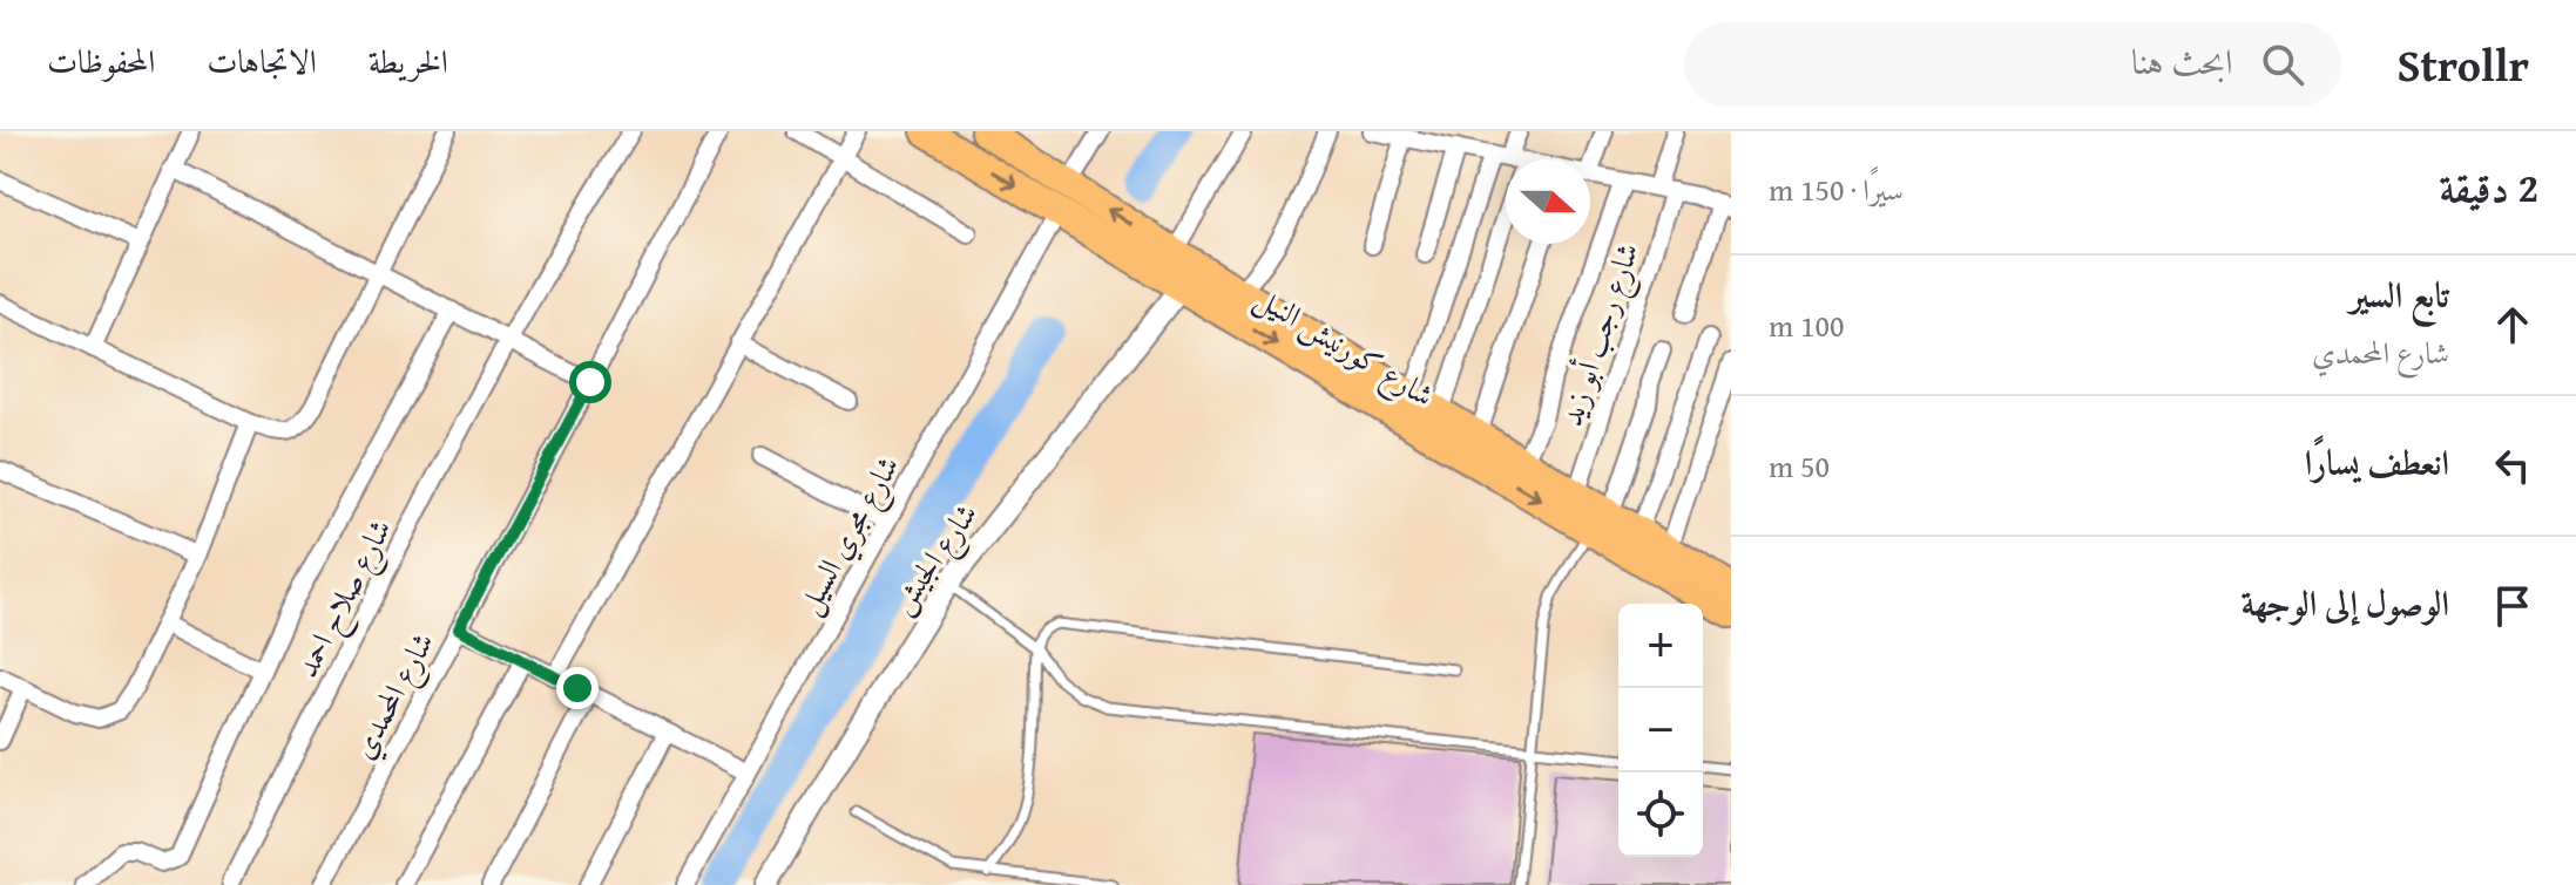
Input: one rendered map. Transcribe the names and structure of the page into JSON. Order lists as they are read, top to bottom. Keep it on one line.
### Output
{"streets":{"highway":["شارع كورنيش النيل"],"street":["شارع رجب أبو زيد","شارع مجري السيل","شارع الجيش","شارع صلاح احمد","شارع المحمدي"]},"crossings":[["شارع رجب أبو زيد","شارع كورنيش النيل"],["شارع كورنيش النيل","شارع مجري السيل"],["شارع كورنيش النيل","شارع الجيش"]],"north":"right","page":{"header":"Strollr","search":"ابحث هنا","nav":["الخريطة","الاتجاهات","المحفوظات"],"heading":["2 دقيقة","سيرًا · 150 m"],"list":[["تابع السير","شارع المحمدي","100 m"],["انعطف يسارًا","50 m"],"الوصول إلى الوجهة"],"map_buttons":["+","−"]}}
